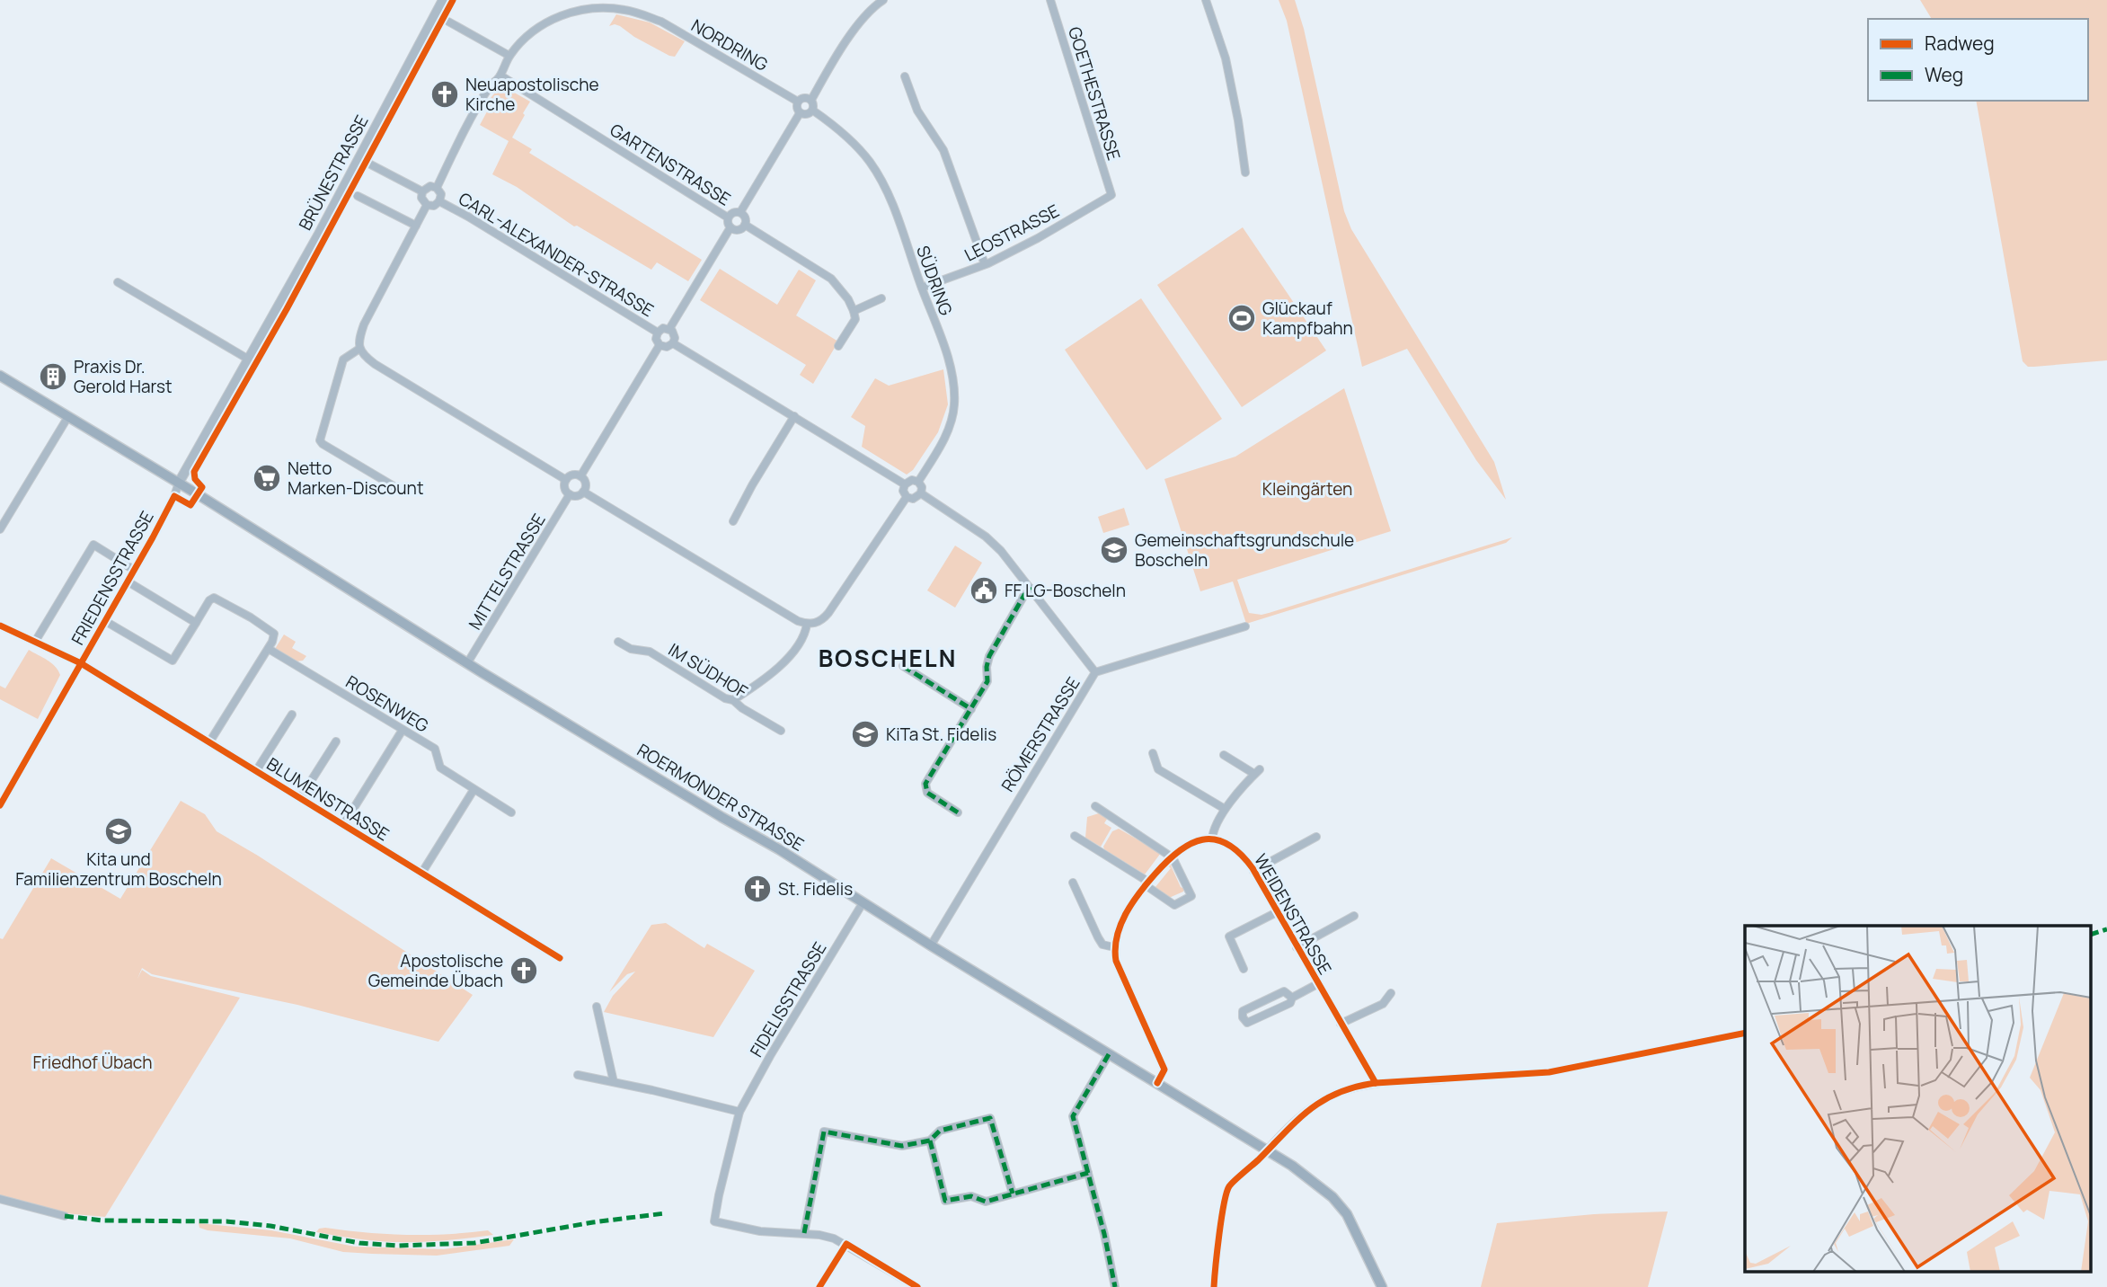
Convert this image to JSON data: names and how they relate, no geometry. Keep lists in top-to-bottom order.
{
  "streets": {
    "main road": ["ROERMONDER STRASSE"],
    "street": [
      "NORDRING",
      "GOETHESTRASSE",
      "GARTENSTRASSE",
      "BRÜNESTRASSE",
      "LEOSTRASSE",
      "CARL-ALEXANDER-STRASSE",
      "SÜDRING",
      "MITTELSTRASSE",
      "FRIEDENSSTRASSE",
      "IM SÜDHOF",
      "ROSENWEG",
      "RÖMERSTRASSE",
      "BLUMENSTRASSE",
      "WEIDENSTRASSE",
      "FIDELISSTRASSE"
    ]
  },
  "crossings": [
    ["NORDRING", "GARTENSTRASSE"],
    ["NORDRING", "CARL-ALEXANDER-STRASSE"],
    ["NORDRING", "SÜDRING"],
    ["GOETHESTRASSE", "LEOSTRASSE"],
    ["BRÜNESTRASSE", "FRIEDENSSTRASSE"],
    ["BRÜNESTRASSE", "ROERMONDER STRASSE"],
    ["LEOSTRASSE", "SÜDRING"],
    ["MITTELSTRASSE", "ROERMONDER STRASSE"],
    ["FRIEDENSSTRASSE", "ROERMONDER STRASSE"],
    ["FRIEDENSSTRASSE", "BLUMENSTRASSE"],
    ["RÖMERSTRASSE", "ROERMONDER STRASSE"],
    ["ROERMONDER STRASSE", "FIDELISSTRASSE"]
  ],
  "districts": ["BOSCHELN"],
  "parks": ["Kleingärten", "Friedhof Übach"],
  "places": {
    "church": ["Neuapostolische Kirche", "St. Fidelis", "Apostolische Gemeinde Übach"],
    "sports": ["Glückauf Kampfbahn"],
    "building": ["Praxis Dr. Gerold Harst"],
    "supermarket": ["Netto Marken-Discount"],
    "school or university": ["Gemeinschaftsgrundschule Boscheln", "KiTa St. Fidelis", "Kita und Familienzentrum Boscheln"],
    "public building": ["FF LG-Boscheln"]
  },
  "legend": ["Radweg", "Weg"]
}
